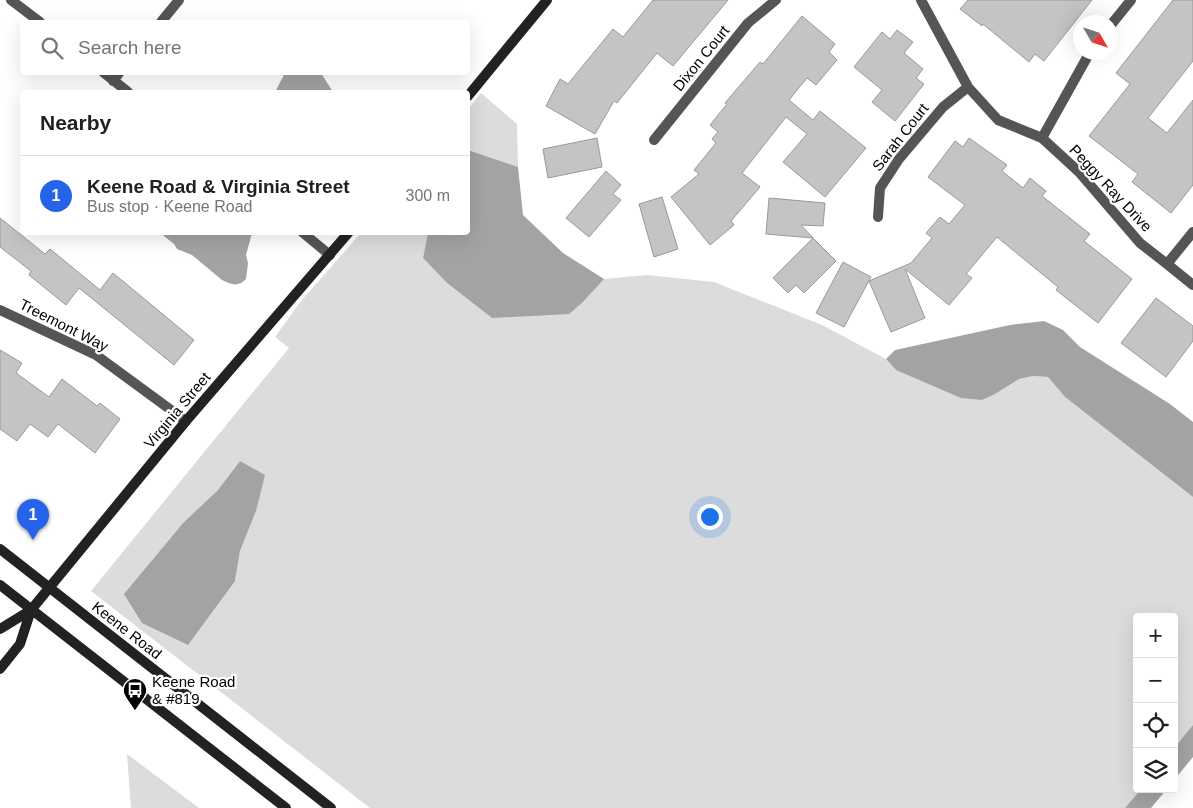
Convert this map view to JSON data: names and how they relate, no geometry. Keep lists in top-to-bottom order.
{
  "streets": {
    "main road": ["Virginia Street", "Keene Road"],
    "street": [
      "Dixon Court",
      "Sarah Court",
      "Peggy Ray Drive",
      "Treemont Way"
    ]
  },
  "crossings": [
    ["Sarah Court", "Peggy Ray Drive"],
    ["Treemont Way", "Virginia Street"],
    ["Virginia Street", "Keene Road"]
  ],
  "places": {
    "bus stop": ["Keene Road & #819"]
  },
  "north": "bottom right",
  "page": {
    "search": "Search here",
    "heading": "Nearby",
    "list": [
      {
        "mark": "1",
        "name": "Keene Road & Virginia Street",
        "note": "Bus stop · Keene Road",
        "value": "300 m"
      }
    ],
    "pins": "1",
    "map_buttons": ["+", "−"]
  }
}
